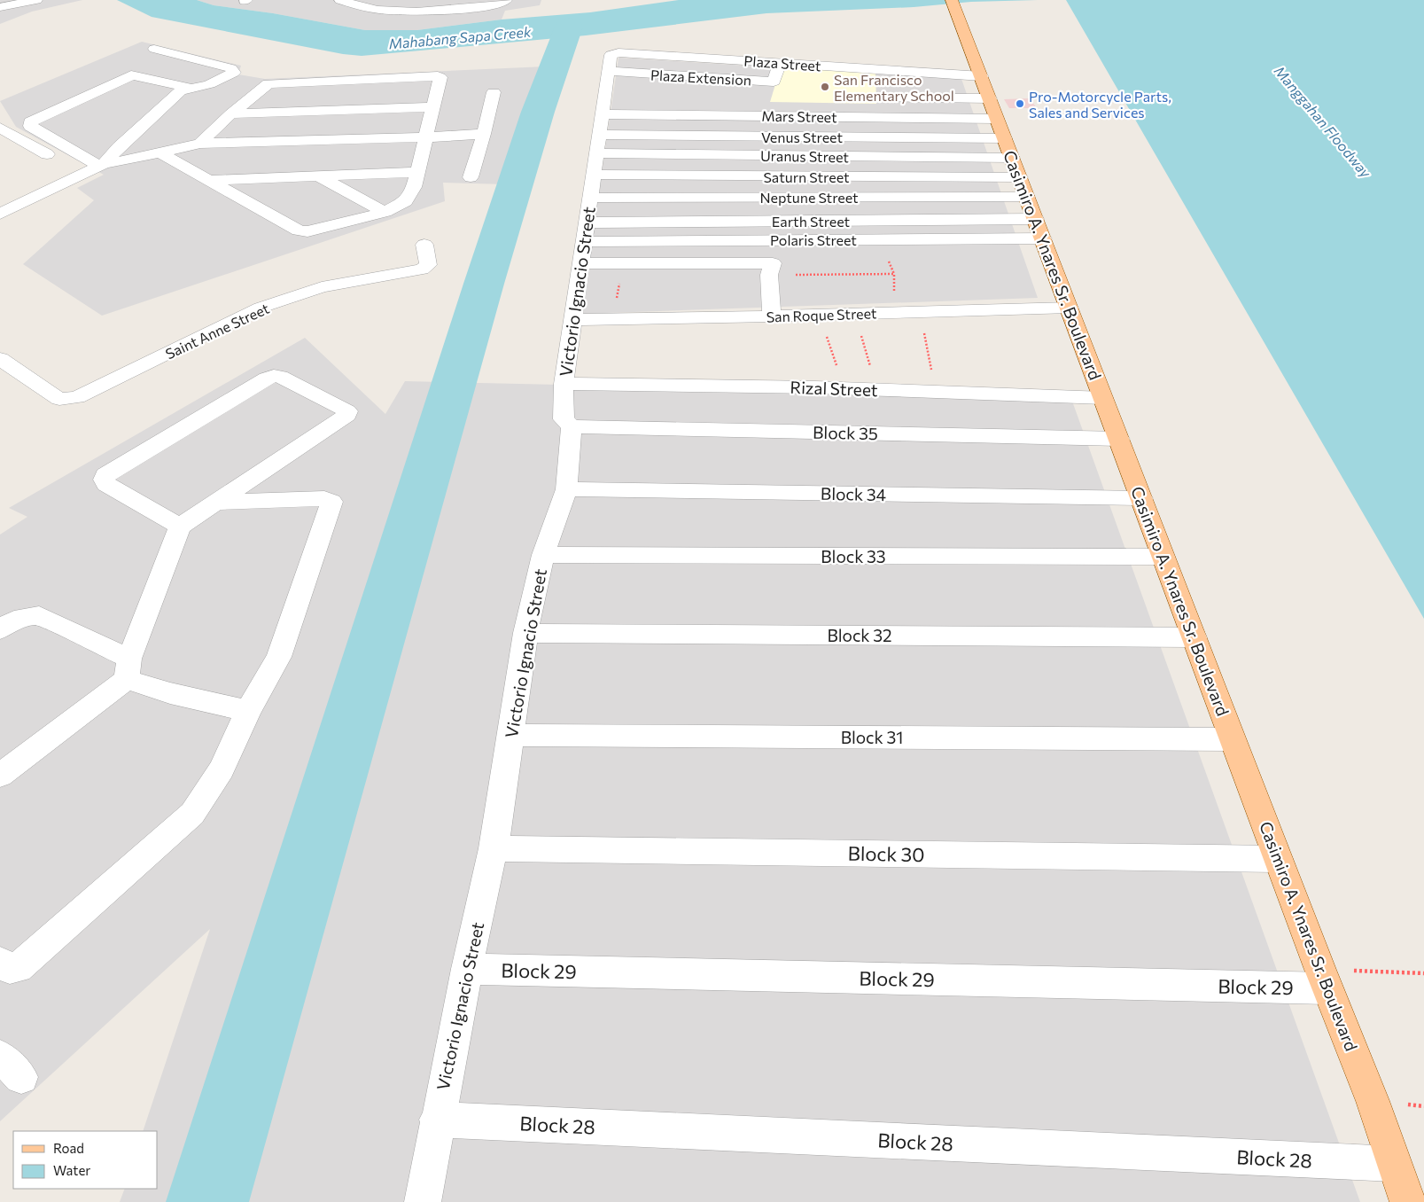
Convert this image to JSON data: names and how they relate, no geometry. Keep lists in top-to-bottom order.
{
  "streets": {
    "main road": ["Casimiro A. Ynares Sr. Boulevard"],
    "street": [
      "Plaza Street",
      "Plaza Extension",
      "Mars Street",
      "Venus Street",
      "Uranus Street",
      "Saturn Street",
      "Neptune Street",
      "Earth Street",
      "Polaris Street",
      "Victorio Ignacio Street",
      "San Roque Street",
      "Saint Anne Street",
      "Rizal Street",
      "Block 35",
      "Block 34",
      "Block 33",
      "Block 32",
      "Block 31",
      "Block 30",
      "Block 29",
      "Block 28"
    ]
  },
  "crossings": [
    ["Plaza Street", "Plaza Extension"],
    ["Plaza Street", "Mars Street"],
    ["Plaza Street", "Venus Street"],
    ["Plaza Street", "Uranus Street"],
    ["Plaza Street", "Saturn Street"],
    ["Plaza Street", "Neptune Street"],
    ["Plaza Street", "Earth Street"],
    ["Plaza Street", "Polaris Street"],
    ["Plaza Street", "Casimiro A. Ynares Sr. Boulevard"],
    ["Plaza Street", "Victorio Ignacio Street"],
    ["Plaza Extension", "Victorio Ignacio Street"],
    ["Mars Street", "Venus Street"],
    ["Mars Street", "Uranus Street"],
    ["Mars Street", "Saturn Street"],
    ["Mars Street", "Neptune Street"],
    ["Mars Street", "Earth Street"],
    ["Mars Street", "Polaris Street"],
    ["Mars Street", "Casimiro A. Ynares Sr. Boulevard"],
    ["Mars Street", "Victorio Ignacio Street"],
    ["Venus Street", "Uranus Street"],
    ["Venus Street", "Saturn Street"],
    ["Venus Street", "Neptune Street"],
    ["Venus Street", "Earth Street"],
    ["Venus Street", "Polaris Street"],
    ["Venus Street", "Casimiro A. Ynares Sr. Boulevard"],
    ["Venus Street", "Victorio Ignacio Street"],
    ["Uranus Street", "Saturn Street"],
    ["Uranus Street", "Neptune Street"],
    ["Uranus Street", "Earth Street"],
    ["Uranus Street", "Polaris Street"],
    ["Uranus Street", "Casimiro A. Ynares Sr. Boulevard"],
    ["Uranus Street", "Victorio Ignacio Street"],
    ["Saturn Street", "Neptune Street"],
    ["Saturn Street", "Earth Street"],
    ["Saturn Street", "Polaris Street"],
    ["Saturn Street", "Casimiro A. Ynares Sr. Boulevard"],
    ["Saturn Street", "Victorio Ignacio Street"],
    ["Neptune Street", "Earth Street"],
    ["Neptune Street", "Polaris Street"],
    ["Neptune Street", "Casimiro A. Ynares Sr. Boulevard"],
    ["Neptune Street", "Victorio Ignacio Street"],
    ["Earth Street", "Polaris Street"],
    ["Earth Street", "Casimiro A. Ynares Sr. Boulevard"],
    ["Earth Street", "Victorio Ignacio Street"],
    ["Polaris Street", "Casimiro A. Ynares Sr. Boulevard"],
    ["Polaris Street", "Victorio Ignacio Street"],
    ["Casimiro A. Ynares Sr. Boulevard", "San Roque Street"],
    ["Casimiro A. Ynares Sr. Boulevard", "Rizal Street"],
    ["Casimiro A. Ynares Sr. Boulevard", "Block 35"],
    ["Casimiro A. Ynares Sr. Boulevard", "Block 34"],
    ["Casimiro A. Ynares Sr. Boulevard", "Block 33"],
    ["Casimiro A. Ynares Sr. Boulevard", "Block 32"],
    ["Casimiro A. Ynares Sr. Boulevard", "Block 31"],
    ["Casimiro A. Ynares Sr. Boulevard", "Block 30"],
    ["Casimiro A. Ynares Sr. Boulevard", "Block 29"],
    ["Casimiro A. Ynares Sr. Boulevard", "Block 28"],
    ["Victorio Ignacio Street", "San Roque Street"],
    ["Victorio Ignacio Street", "Rizal Street"],
    ["Victorio Ignacio Street", "Block 35"],
    ["Victorio Ignacio Street", "Block 34"],
    ["Victorio Ignacio Street", "Block 33"],
    ["Victorio Ignacio Street", "Block 32"],
    ["Victorio Ignacio Street", "Block 31"],
    ["Victorio Ignacio Street", "Block 30"],
    ["Victorio Ignacio Street", "Block 29"],
    ["Victorio Ignacio Street", "Block 28"]
  ],
  "water": ["Mahabang Sapa Creek", "Manggahan Floodway"],
  "places": ["San Francisco Elementary School", "Pro-Motorcycle Parts, Sales and Services"],
  "legend": ["Road", "Water"]
}
